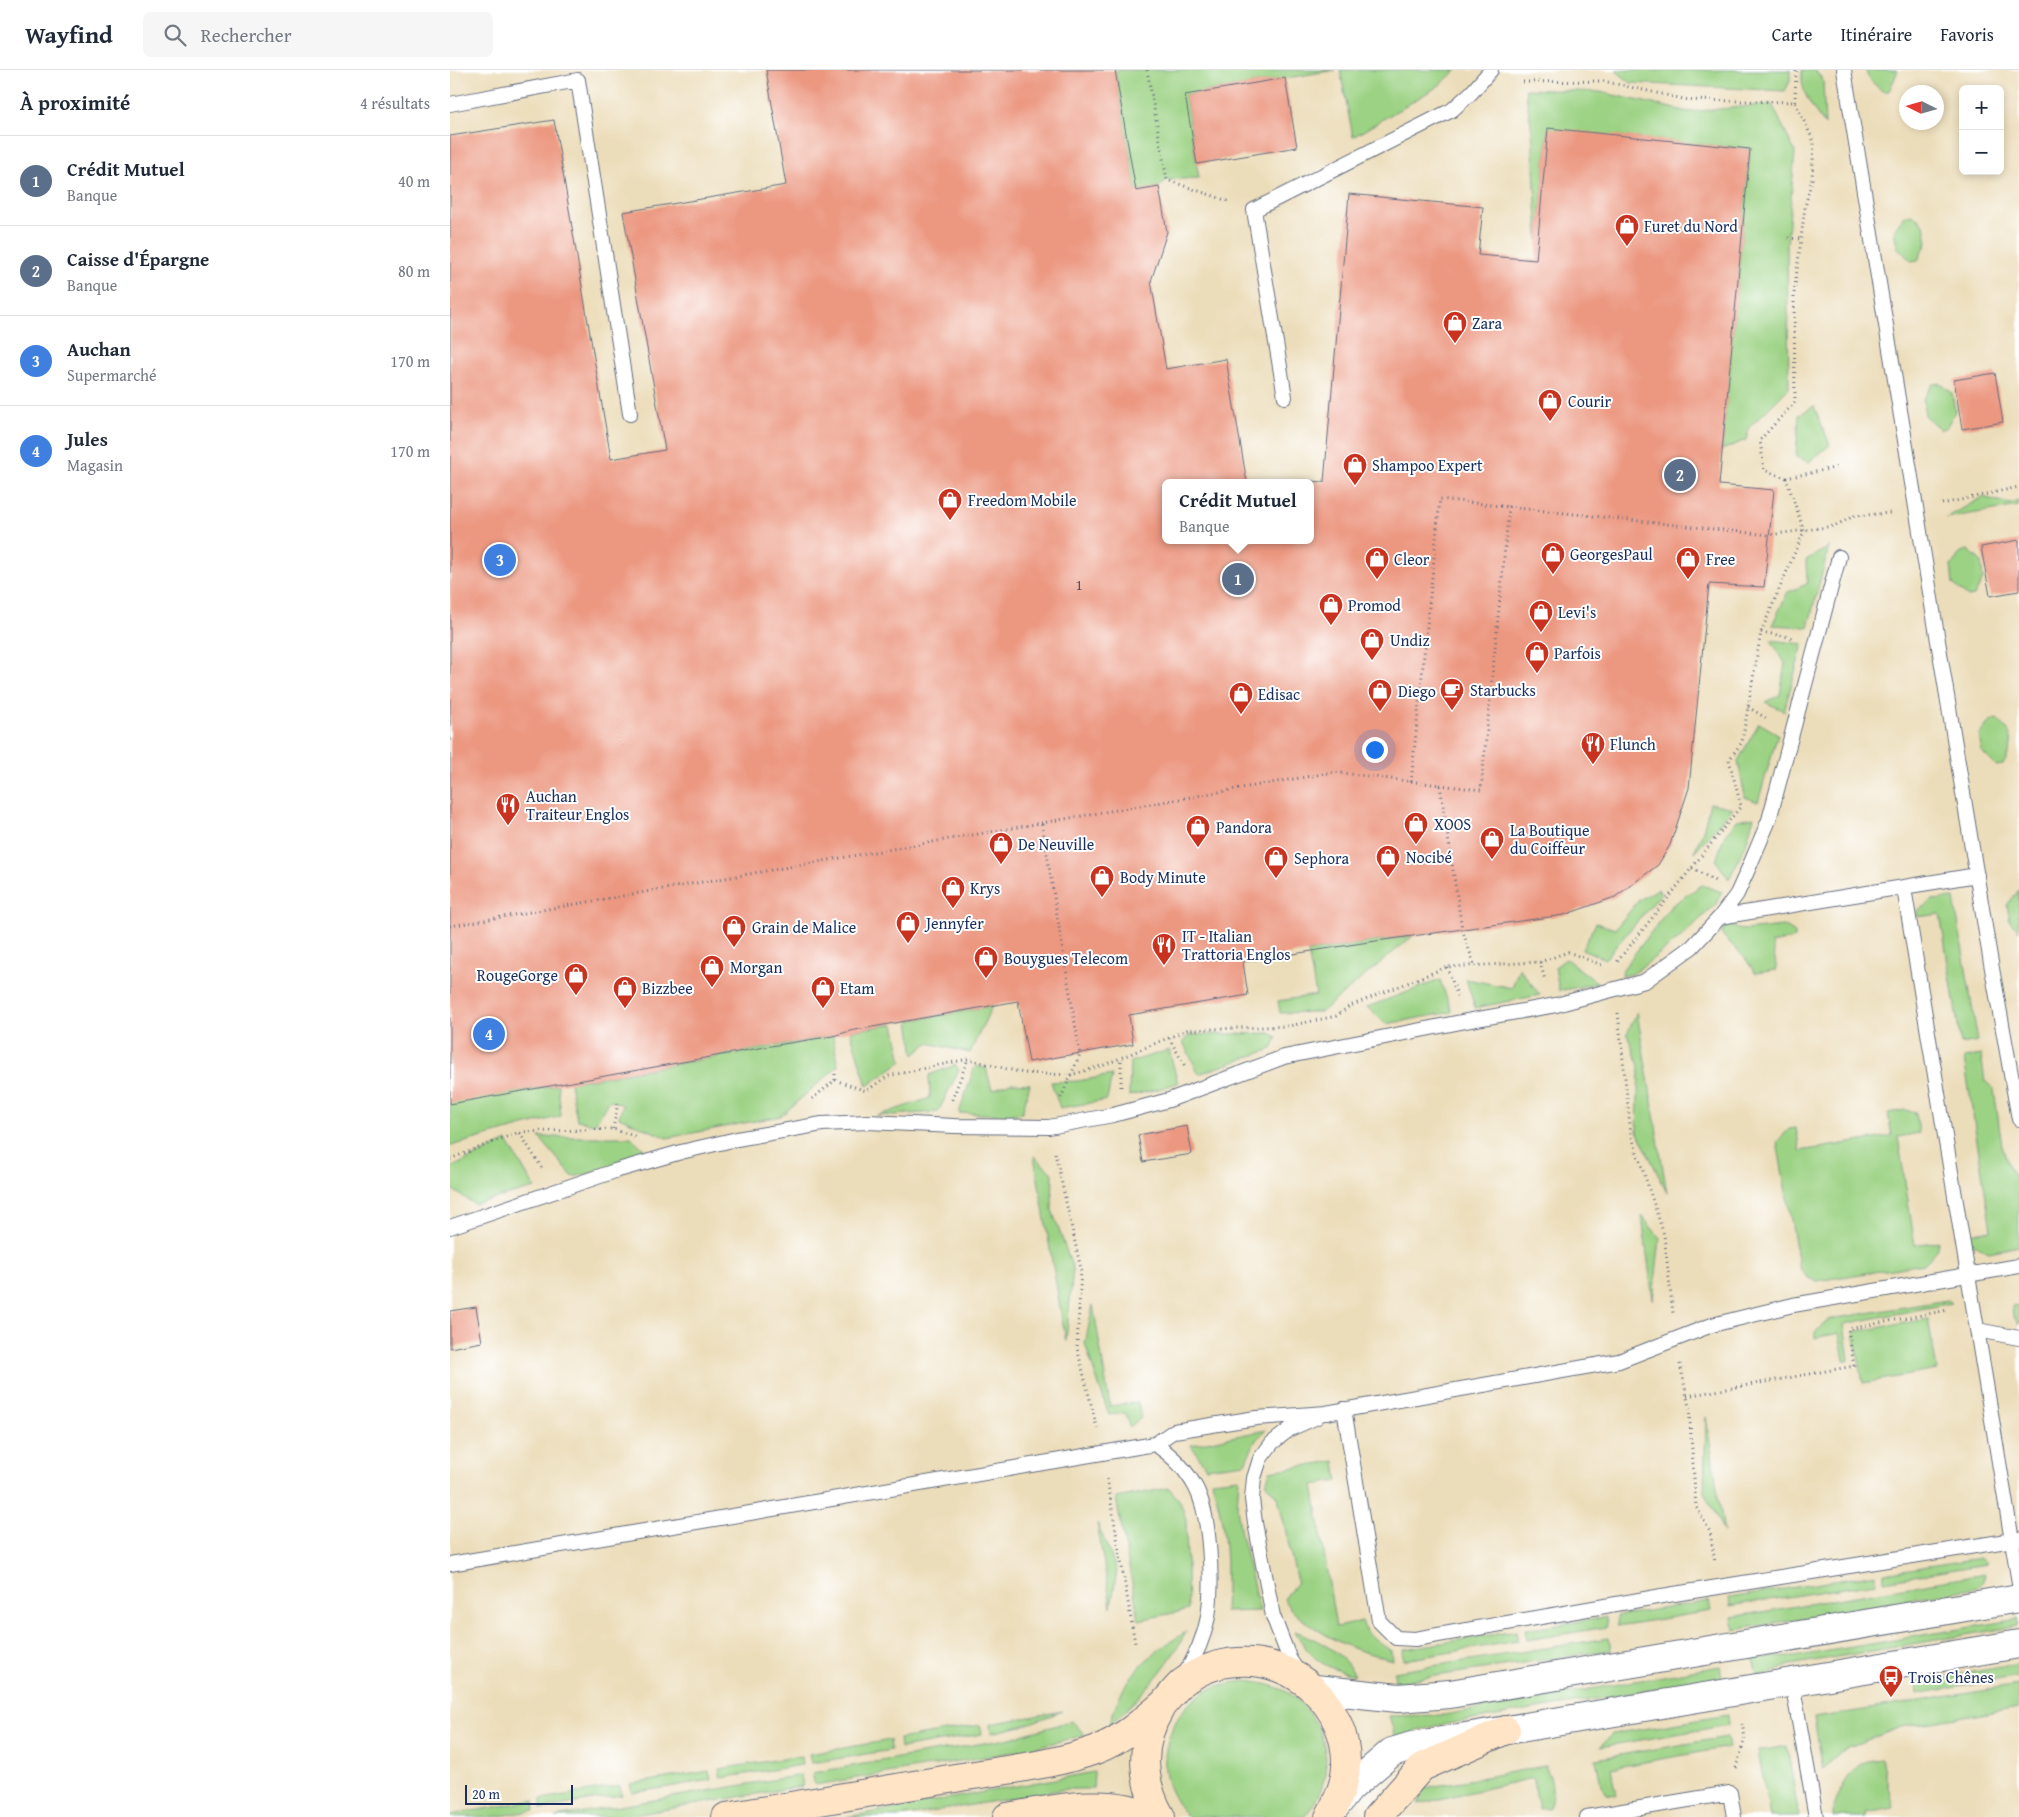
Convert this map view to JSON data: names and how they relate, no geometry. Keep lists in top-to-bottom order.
{
  "places": {
    "shop": [
      "Furet du Nord",
      "Zara",
      "Courir",
      "Shampoo Expert",
      "Freedom Mobile",
      "GeorgesPaul",
      "Cleor",
      "Free",
      "Promod",
      "Levi's",
      "Undiz",
      "Parfois",
      "Diego",
      "Edisac",
      "XOOS",
      "Pandora",
      "La Boutique du Coiffeur",
      "De Neuville",
      "Nocibé",
      "Sephora",
      "Body Minute",
      "Krys",
      "Jennyfer",
      "Grain de Malice",
      "Bouygues Telecom",
      "Morgan",
      "RougeGorge",
      "Bizzbee",
      "Etam"
    ],
    "cafe": ["Starbucks"],
    "restaurant": ["Flunch", "Auchan Traiteur Englos", "IT - Italian Trattoria Englos"],
    "bus stop": ["Trois Chênes"]
  },
  "house_numbers": ["1"],
  "scale_bar": "20 m",
  "north": "left",
  "page": {
    "header": "Wayfind",
    "search": "Rechercher",
    "nav": ["Carte", "Itinéraire", "Favoris"],
    "heading": ["À proximité", "4 résultats"],
    "map_buttons": ["+", "−"],
    "list": [
      {
        "mark": "1",
        "name": "Crédit Mutuel",
        "note": "Banque",
        "value": "40 m"
      },
      {
        "mark": "2",
        "name": "Caisse d'Épargne",
        "note": "Banque",
        "value": "80 m"
      },
      {
        "mark": "3",
        "name": "Auchan",
        "note": "Supermarché",
        "value": "170 m"
      },
      {
        "mark": "4",
        "name": "Jules",
        "note": "Magasin",
        "value": "170 m"
      }
    ],
    "pins": [
      "2",
      "3",
      "1",
      "4"
    ],
    "popup": ["Crédit Mutuel", "Banque"],
    "scale": "20 m"
  }
}
